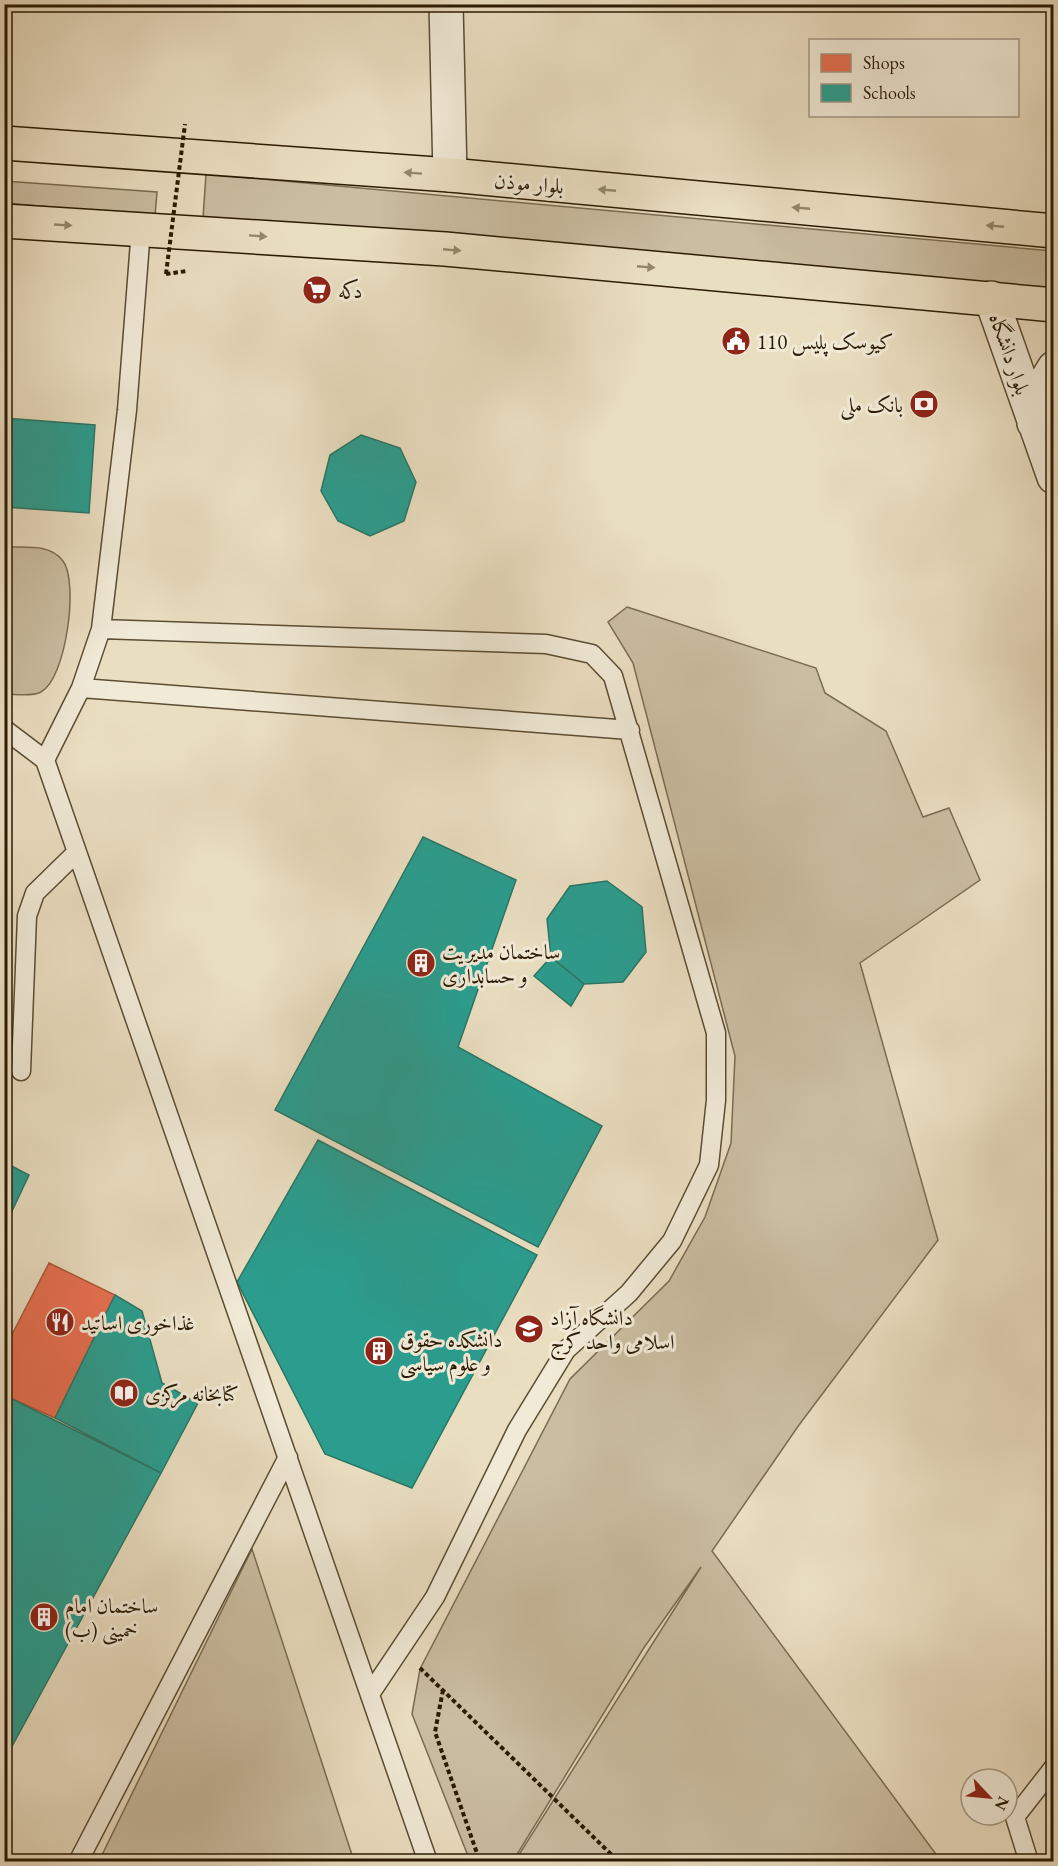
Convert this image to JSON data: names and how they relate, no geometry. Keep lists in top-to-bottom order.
{
  "streets": {
    "main road": ["بلوار موذن"],
    "street": ["بلوار دانشگاه"]
  },
  "places": {
    "supermarket": ["دکه"],
    "public building": ["کیوسک پلیس 110"],
    "bank": ["بانک ملی"],
    "building": ["ساختمان مدیریت و حسابداری", "دانشکده حقوق و علوم سیاسی", "ساختمان امام خمینی (ب)"],
    "restaurant": ["غذاخوری اساتید"],
    "school or university": ["دانشگاه آزاد اسلامی واحد کرج"],
    "library": ["کتابخانه مرکزی"]
  },
  "legend": ["Shops", "Schools"],
  "north": "bottom right"
}
